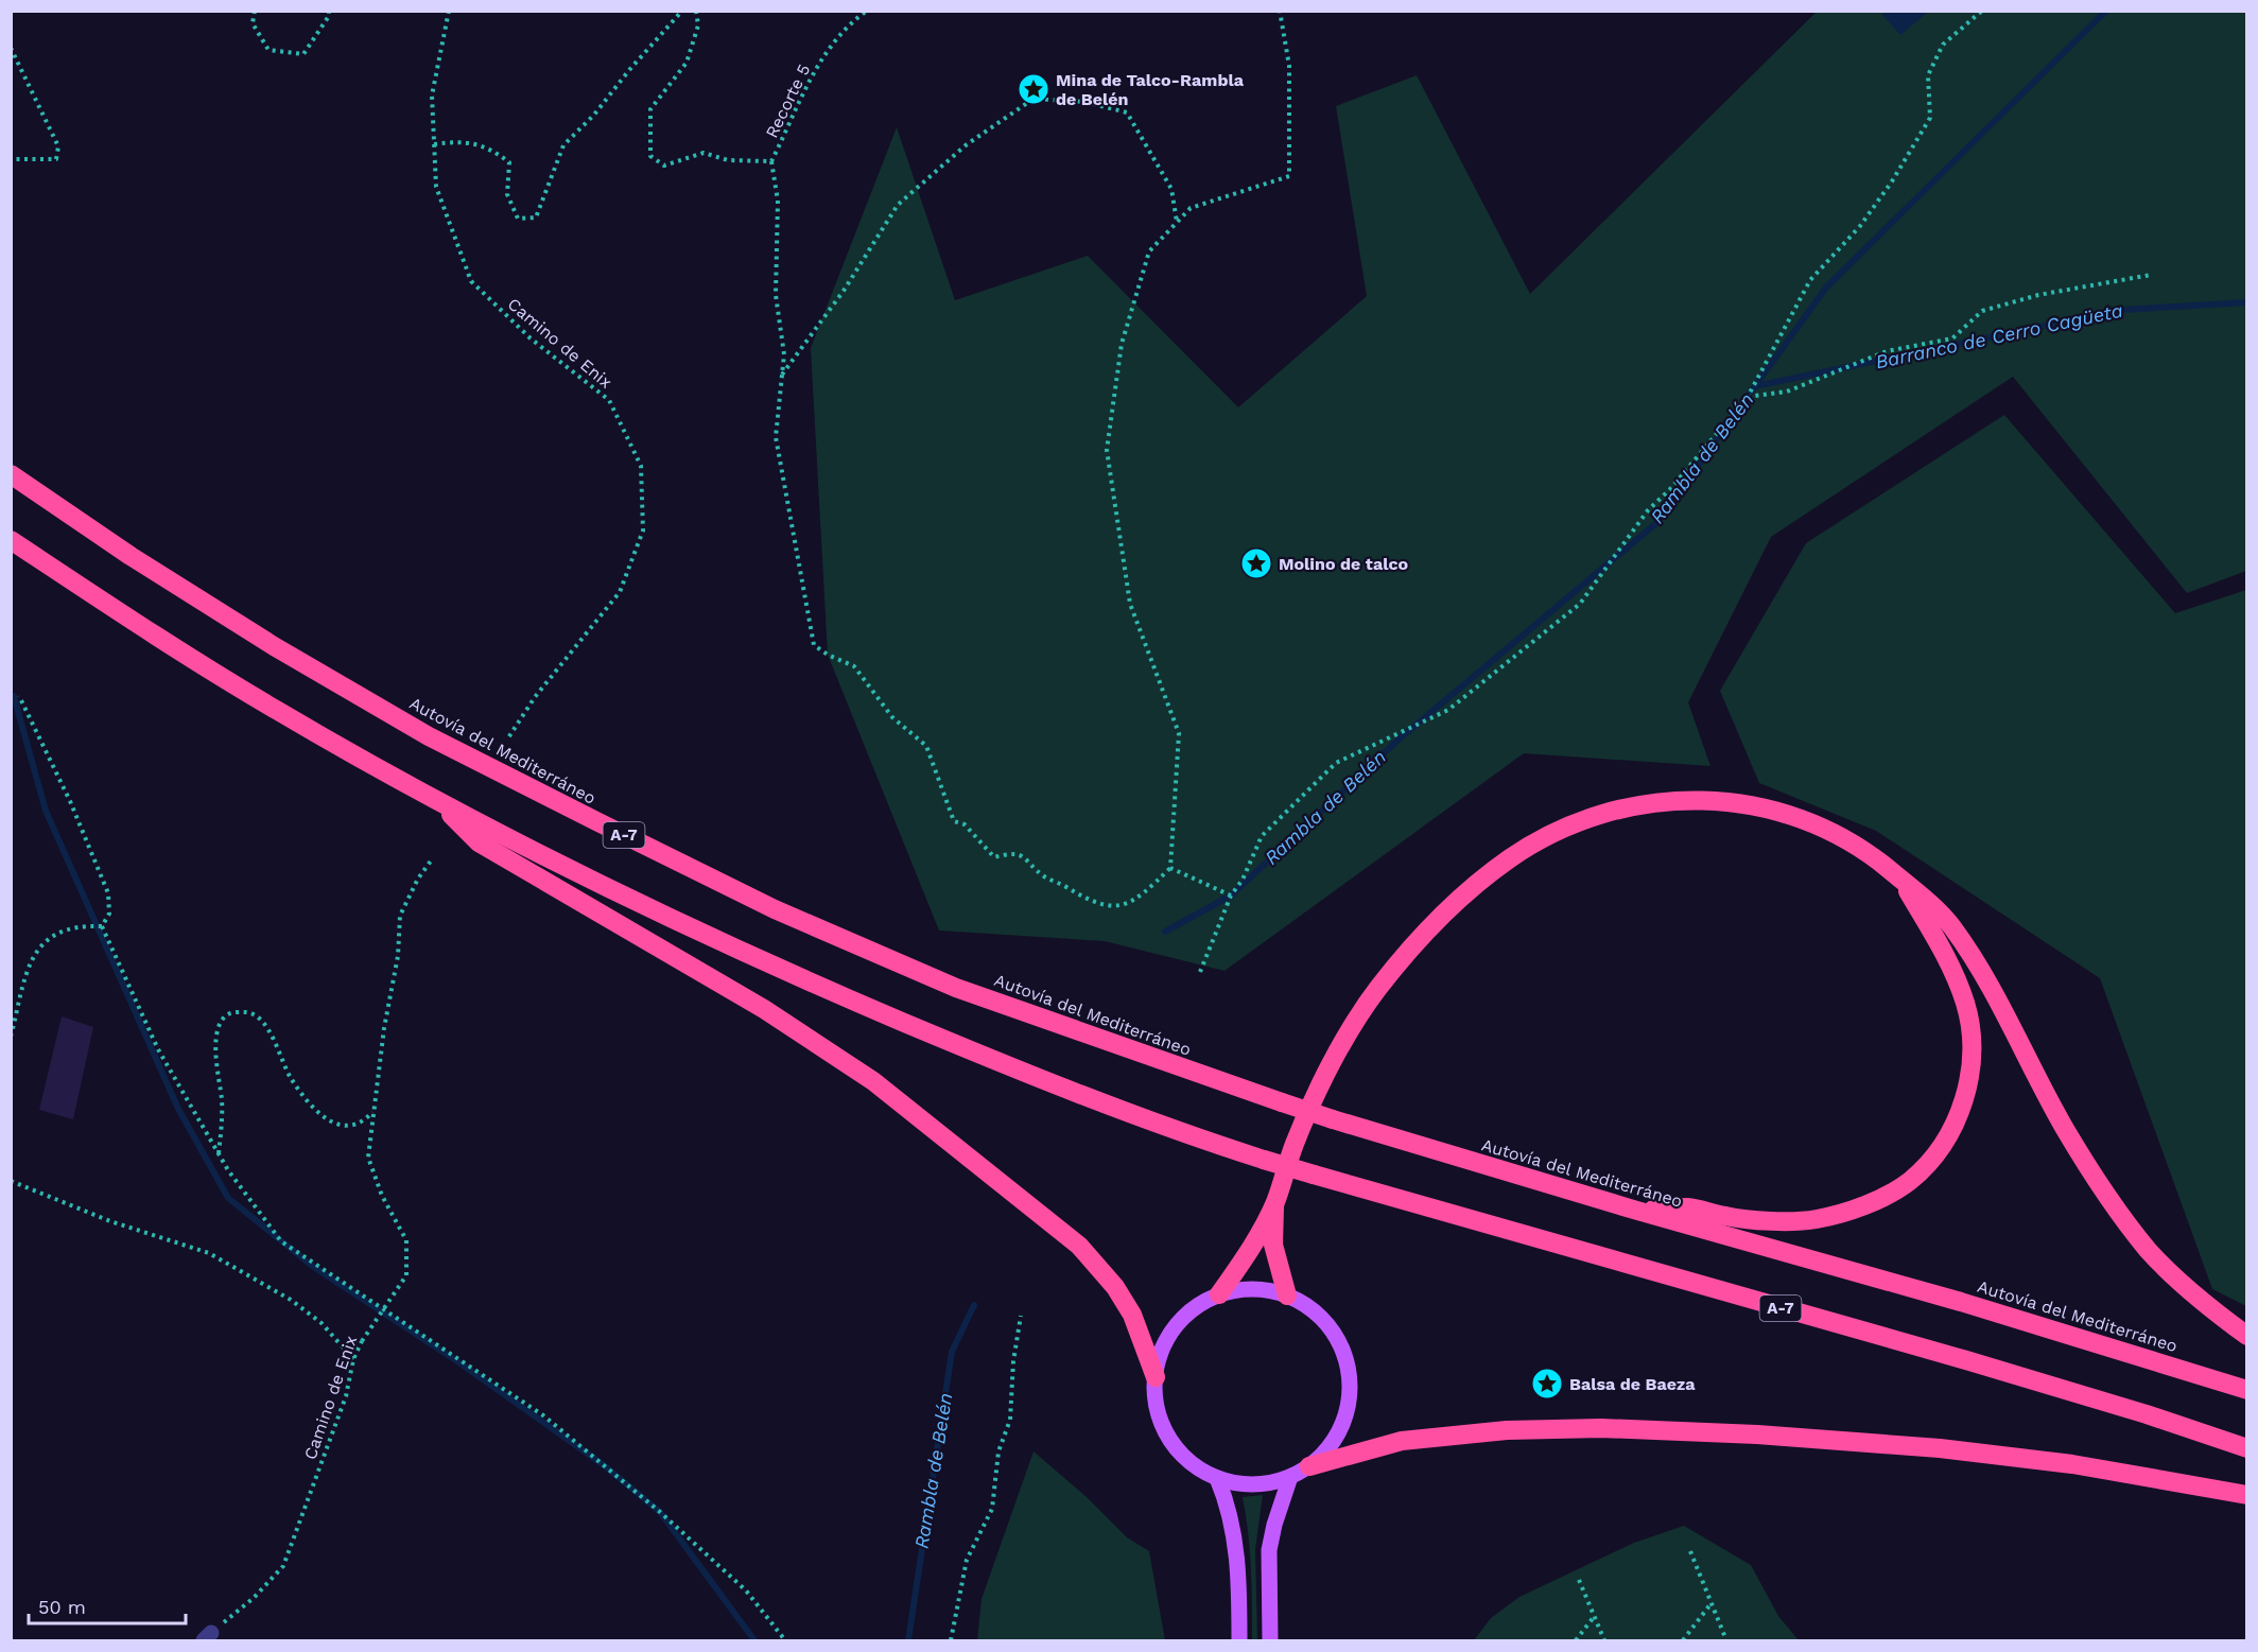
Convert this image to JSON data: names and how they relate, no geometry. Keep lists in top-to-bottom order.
{
  "streets": {
    "highway": ["Autovía del Mediterráneo", "A-7"],
    "path": ["Recorte 5", "Camino de Enix"]
  },
  "water": ["Barranco de Cerro Cagüeta", "Rambla de Belén"],
  "places": {
    "place": ["Mina de Talco-Rambla de Belén", "Molino de talco", "Balsa de Baeza"]
  },
  "scale_bar": "50 m"
}
